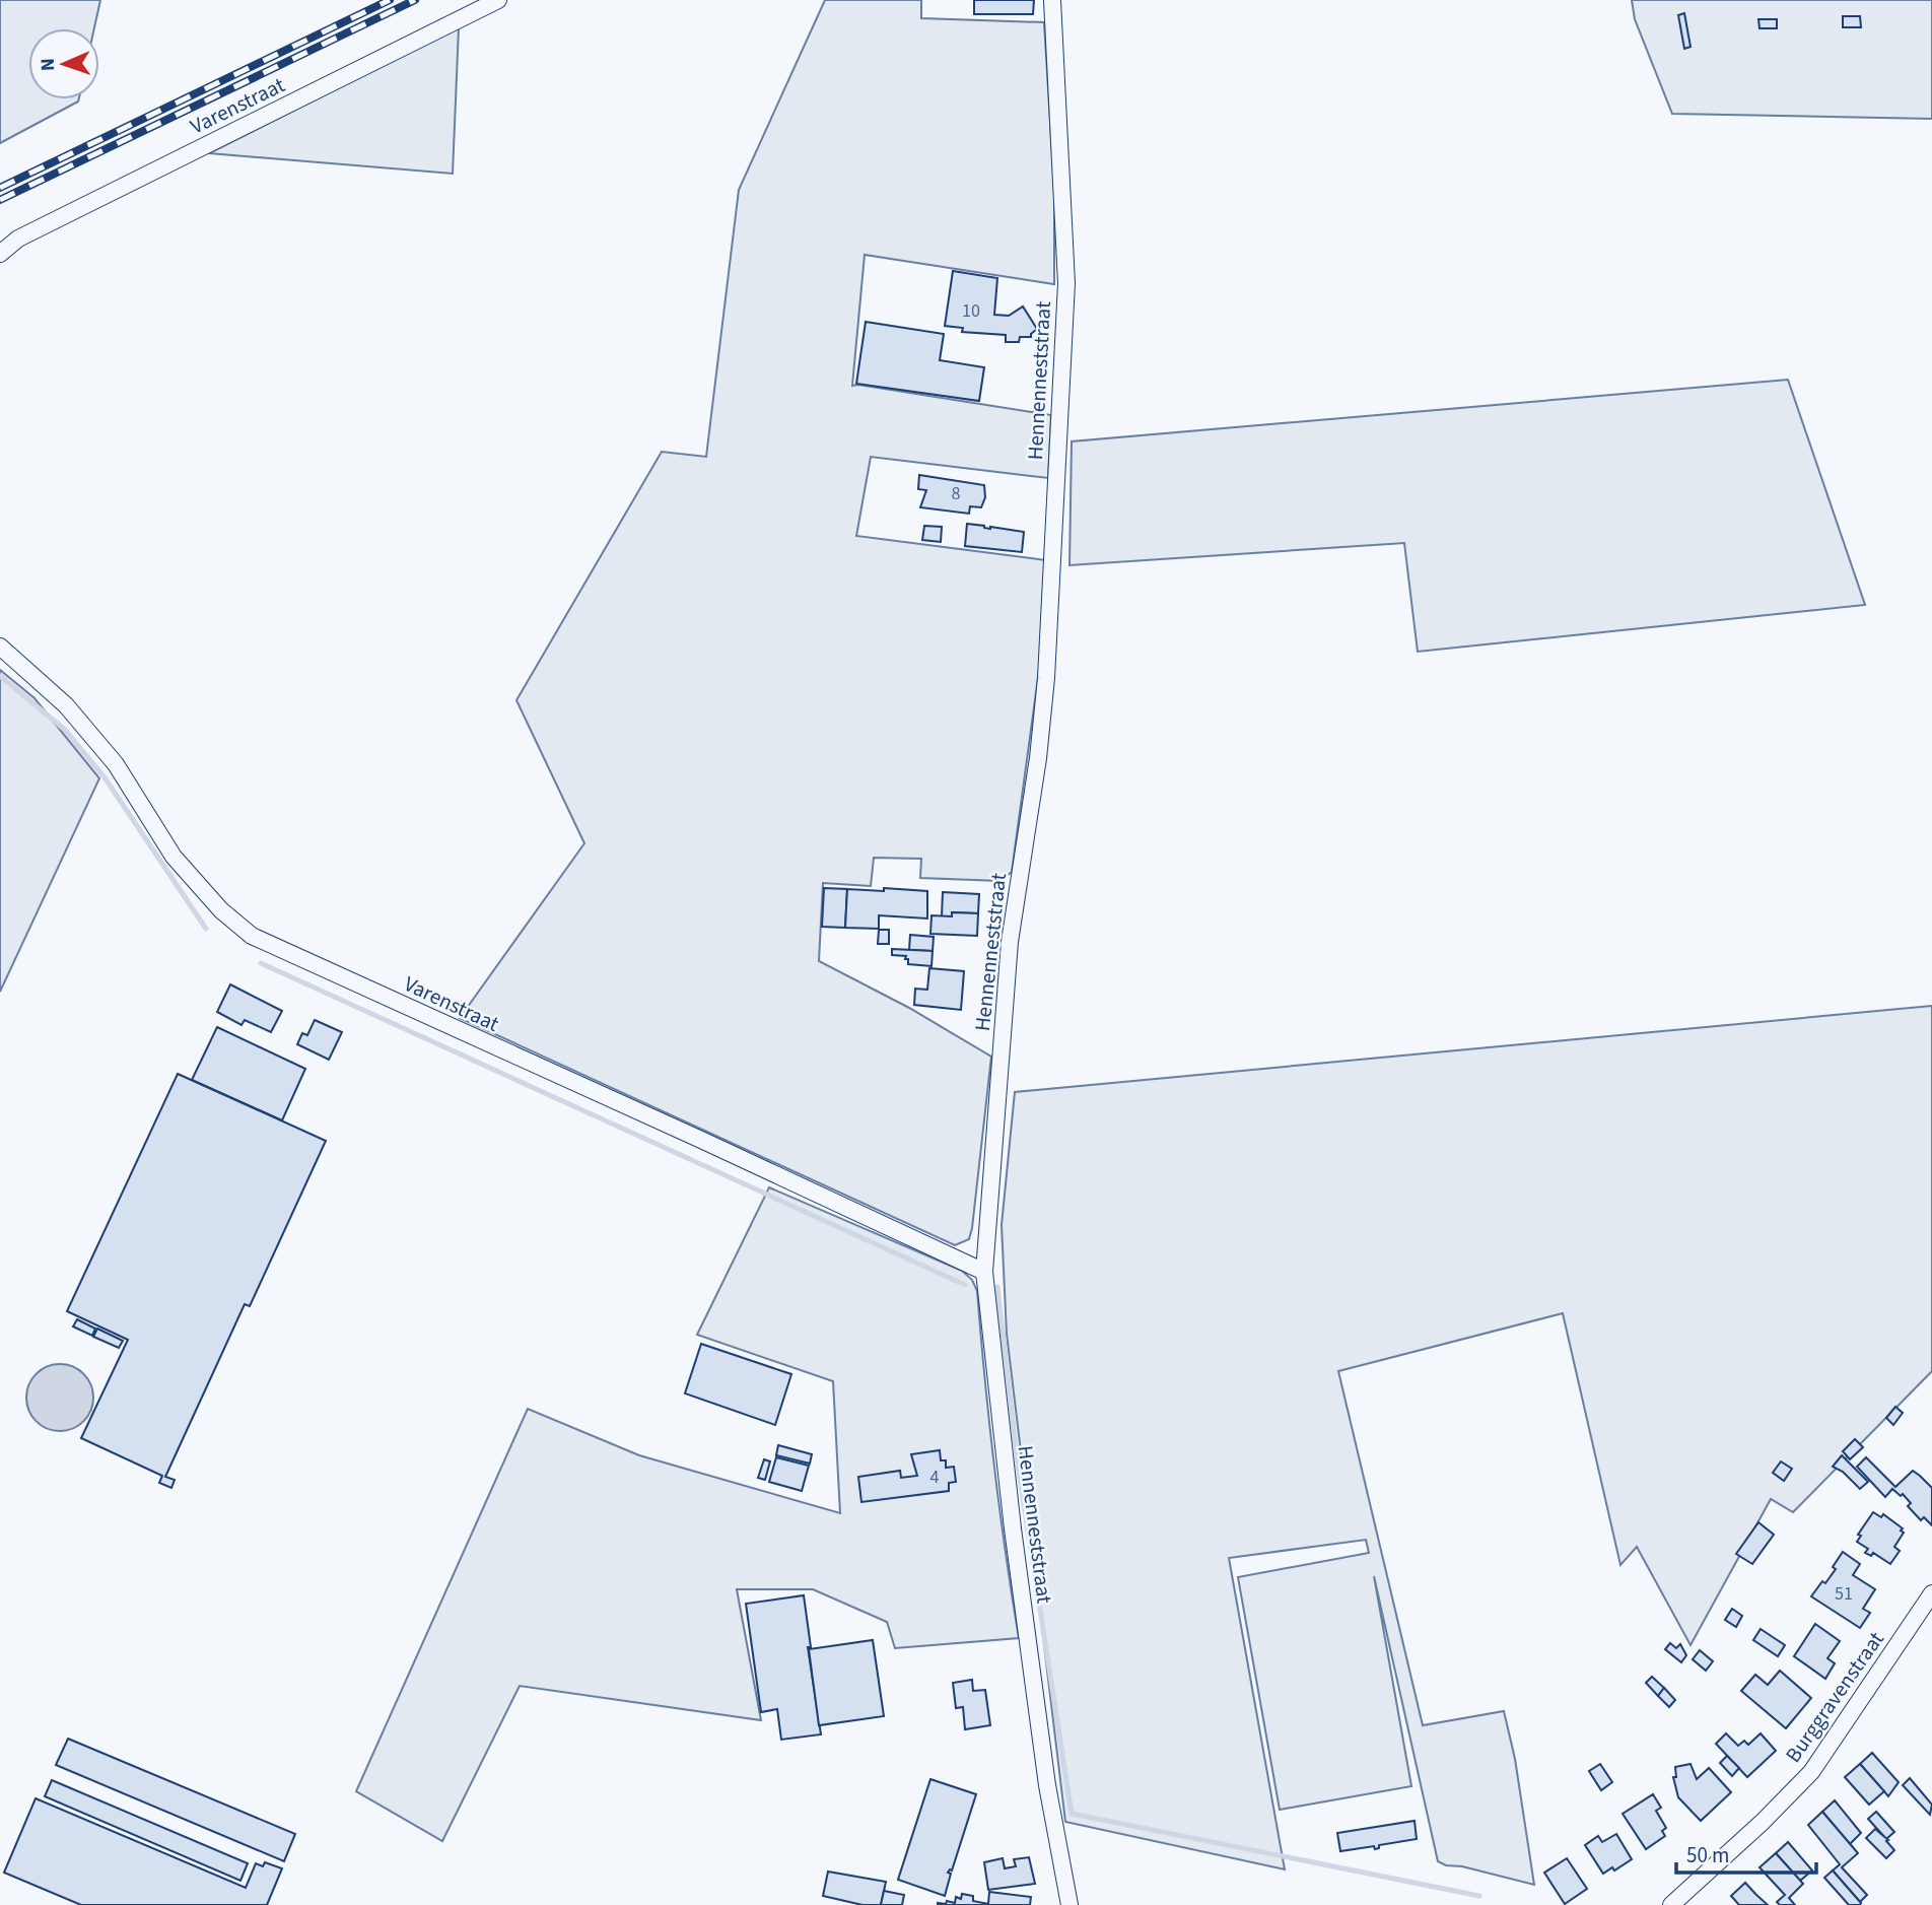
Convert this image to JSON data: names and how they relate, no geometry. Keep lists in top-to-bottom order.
{
  "streets": {
    "street": ["Varenstraat", "Hennenneststraat", "Burggravenstraat"]
  },
  "crossings": [
    ["Varenstraat", "Hennenneststraat"]
  ],
  "house_numbers": [
    "10",
    "8",
    "4",
    "51"
  ],
  "scale_bar": "50 m",
  "north": "left"
}
